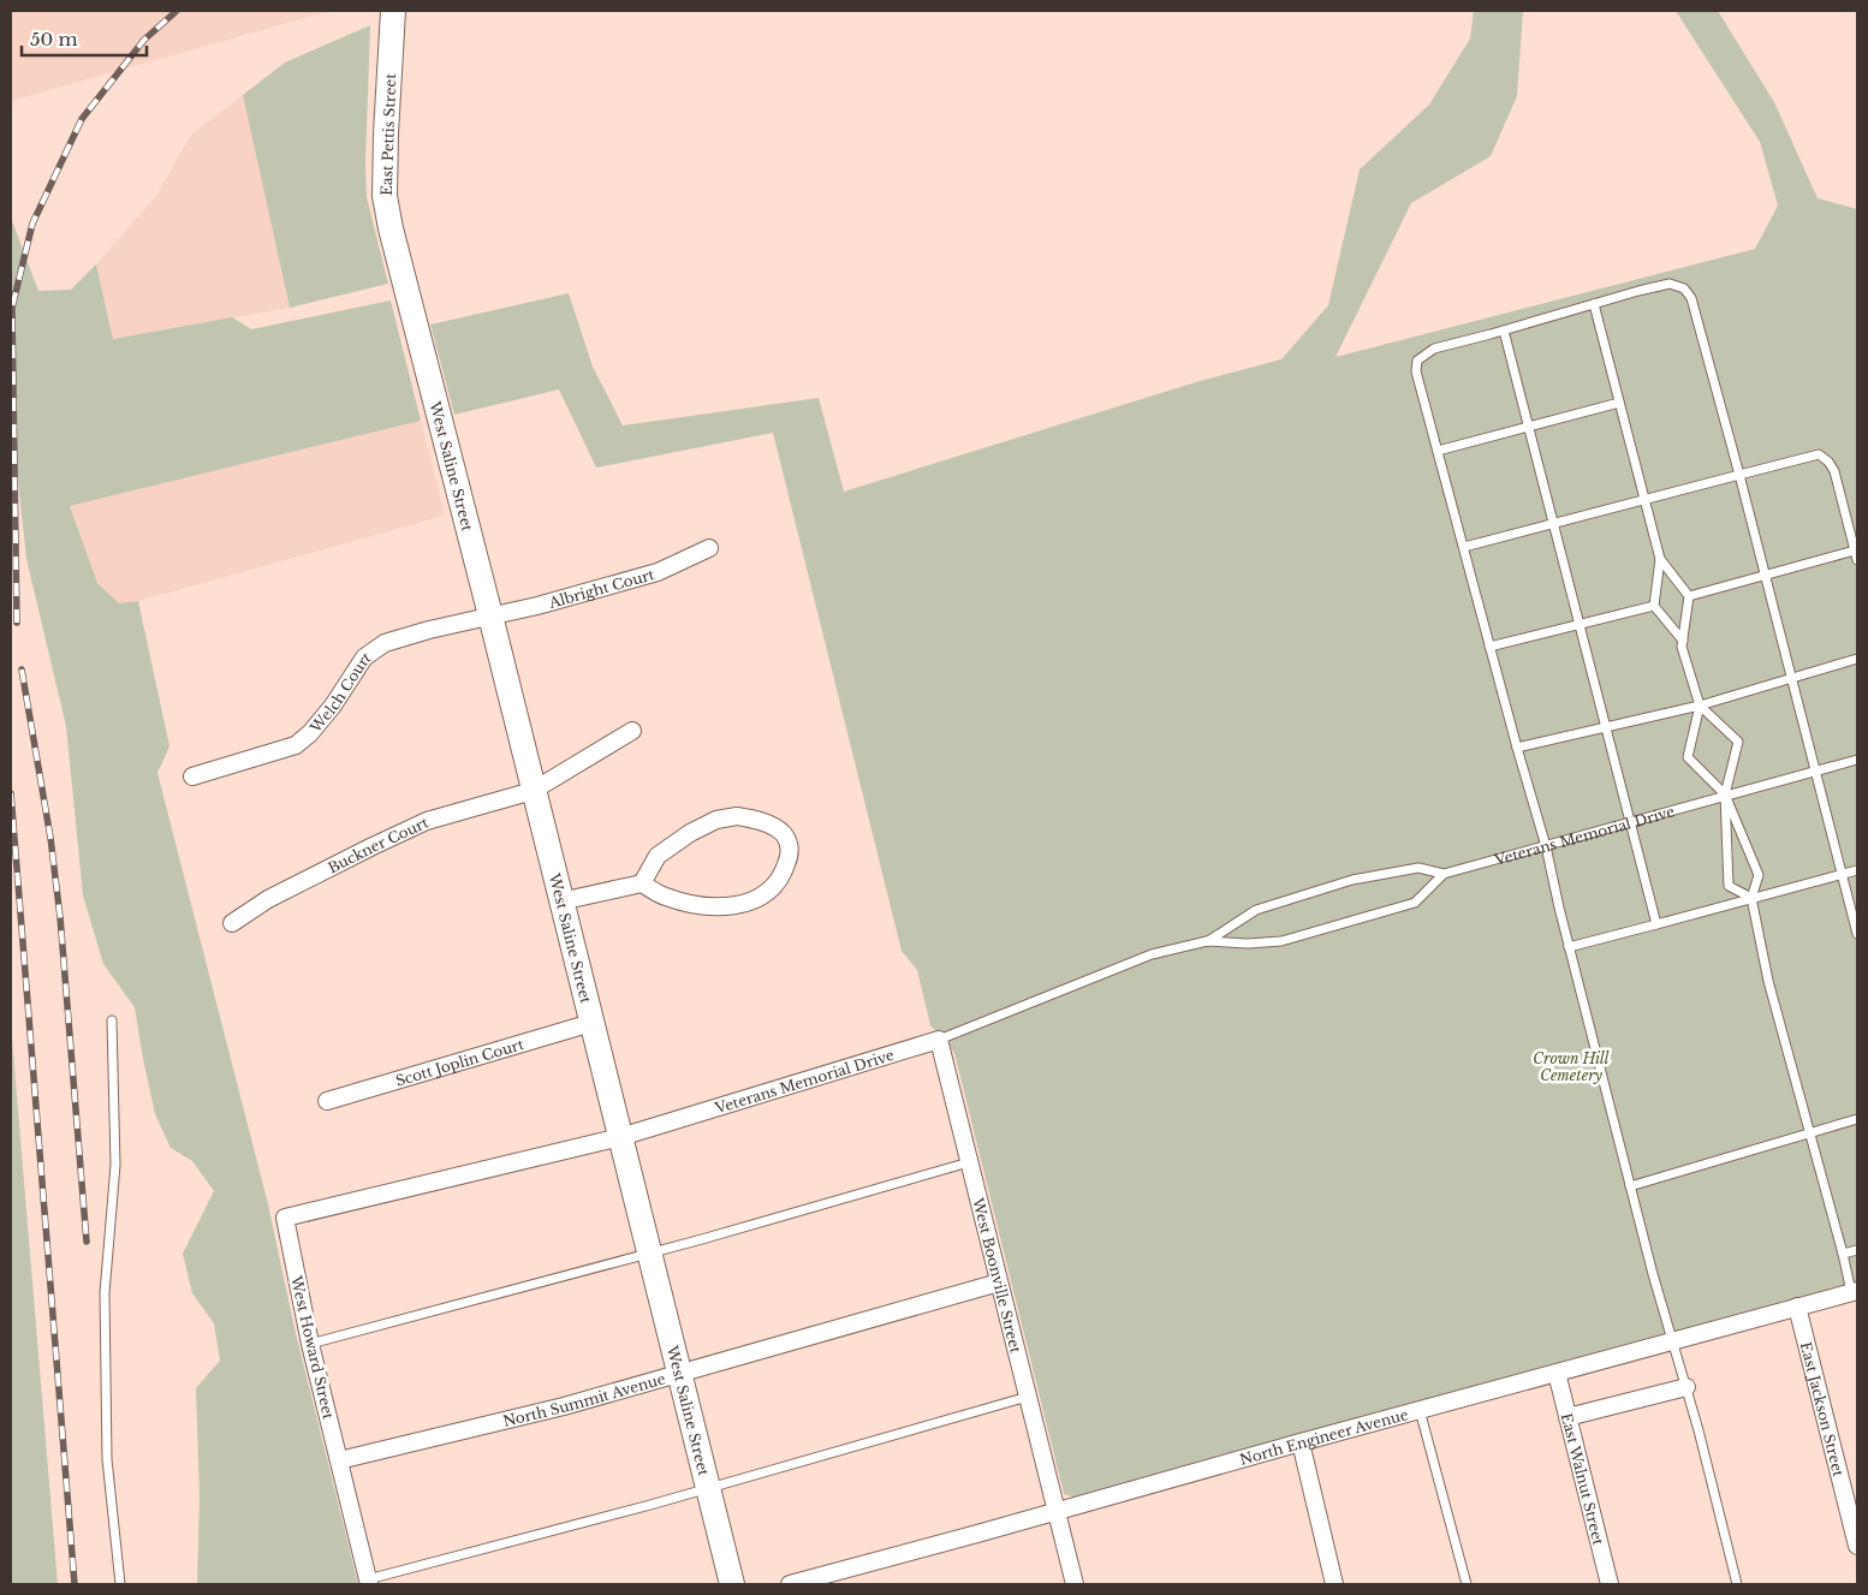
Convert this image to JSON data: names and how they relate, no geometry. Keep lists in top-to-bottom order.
{
  "streets": {
    "street": [
      "East Pettis Street",
      "West Saline Street",
      "Albright Court",
      "Welch Court",
      "Veterans Memorial Drive",
      "Buckner Court",
      "Scott Joplin Court",
      "West Boonville Street",
      "West Howard Street",
      "North Summit Avenue",
      "East Jackson Street",
      "North Engineer Avenue",
      "East Walnut Street"
    ]
  },
  "crossings": [
    ["East Pettis Street", "West Saline Street"],
    ["West Saline Street", "Albright Court"],
    ["West Saline Street", "Welch Court"],
    ["West Saline Street", "Veterans Memorial Drive"],
    ["West Saline Street", "Buckner Court"],
    ["West Saline Street", "Scott Joplin Court"],
    ["West Saline Street", "North Summit Avenue"],
    ["Albright Court", "Welch Court"],
    ["Veterans Memorial Drive", "West Boonville Street"],
    ["Veterans Memorial Drive", "West Howard Street"],
    ["West Boonville Street", "North Summit Avenue"],
    ["West Boonville Street", "North Engineer Avenue"],
    ["West Howard Street", "North Summit Avenue"],
    ["East Jackson Street", "North Engineer Avenue"],
    ["North Engineer Avenue", "East Walnut Street"]
  ],
  "parks": ["Crown Hill Cemetery"],
  "scale_bar": "50 m"
}
